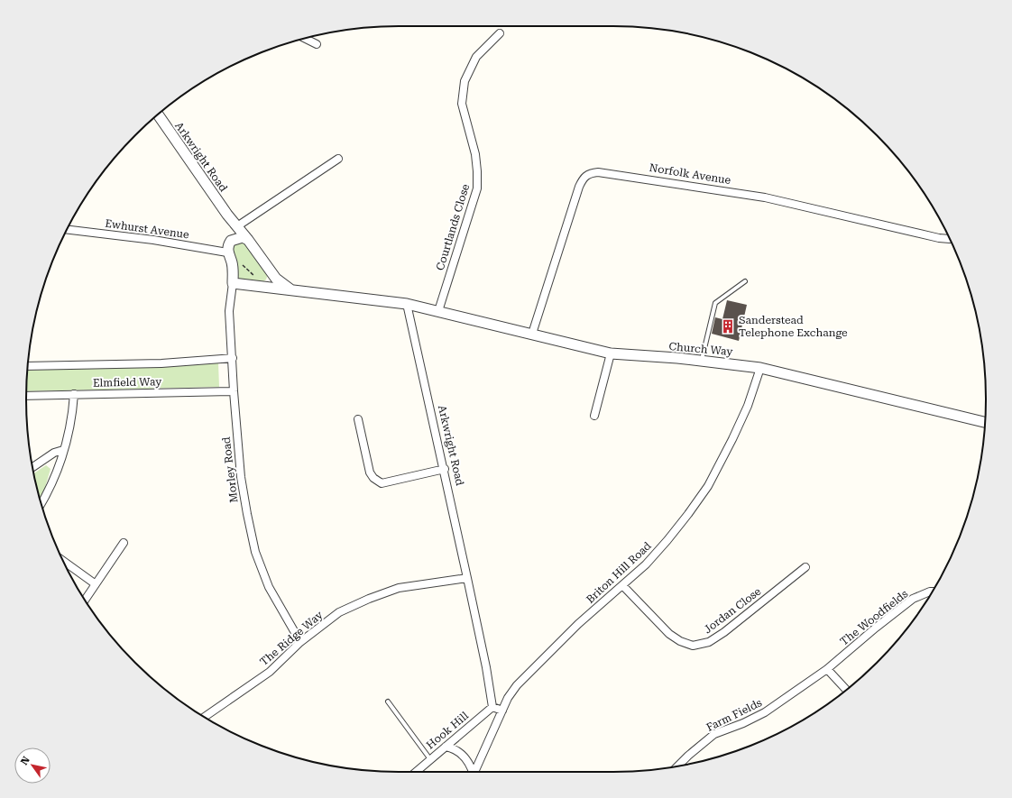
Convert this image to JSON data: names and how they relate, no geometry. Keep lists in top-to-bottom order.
{
  "streets": {
    "street": [
      "Arkwright Road",
      "Norfolk Avenue",
      "Courtlands Close",
      "Ewhurst Avenue",
      "Church Way",
      "Elmfield Way",
      "Morley Road",
      "Briton Hill Road",
      "Jordan Close",
      "The Woodfields",
      "The Ridge Way",
      "Farm Fields",
      "Hook Hill"
    ]
  },
  "crossings": [
    ["Arkwright Road", "Ewhurst Avenue"],
    ["Arkwright Road", "Church Way"],
    ["Arkwright Road", "Morley Road"],
    ["Arkwright Road", "The Ridge Way"],
    ["Arkwright Road", "Hook Hill"],
    ["Norfolk Avenue", "Church Way"],
    ["Courtlands Close", "Church Way"],
    ["Church Way", "Briton Hill Road"],
    ["Elmfield Way", "Morley Road"],
    ["Morley Road", "The Ridge Way"],
    ["Briton Hill Road", "Jordan Close"],
    ["The Woodfields", "Farm Fields"]
  ],
  "places": {
    "building": ["Sanderstead Telephone Exchange"]
  },
  "north": "top left"
}
